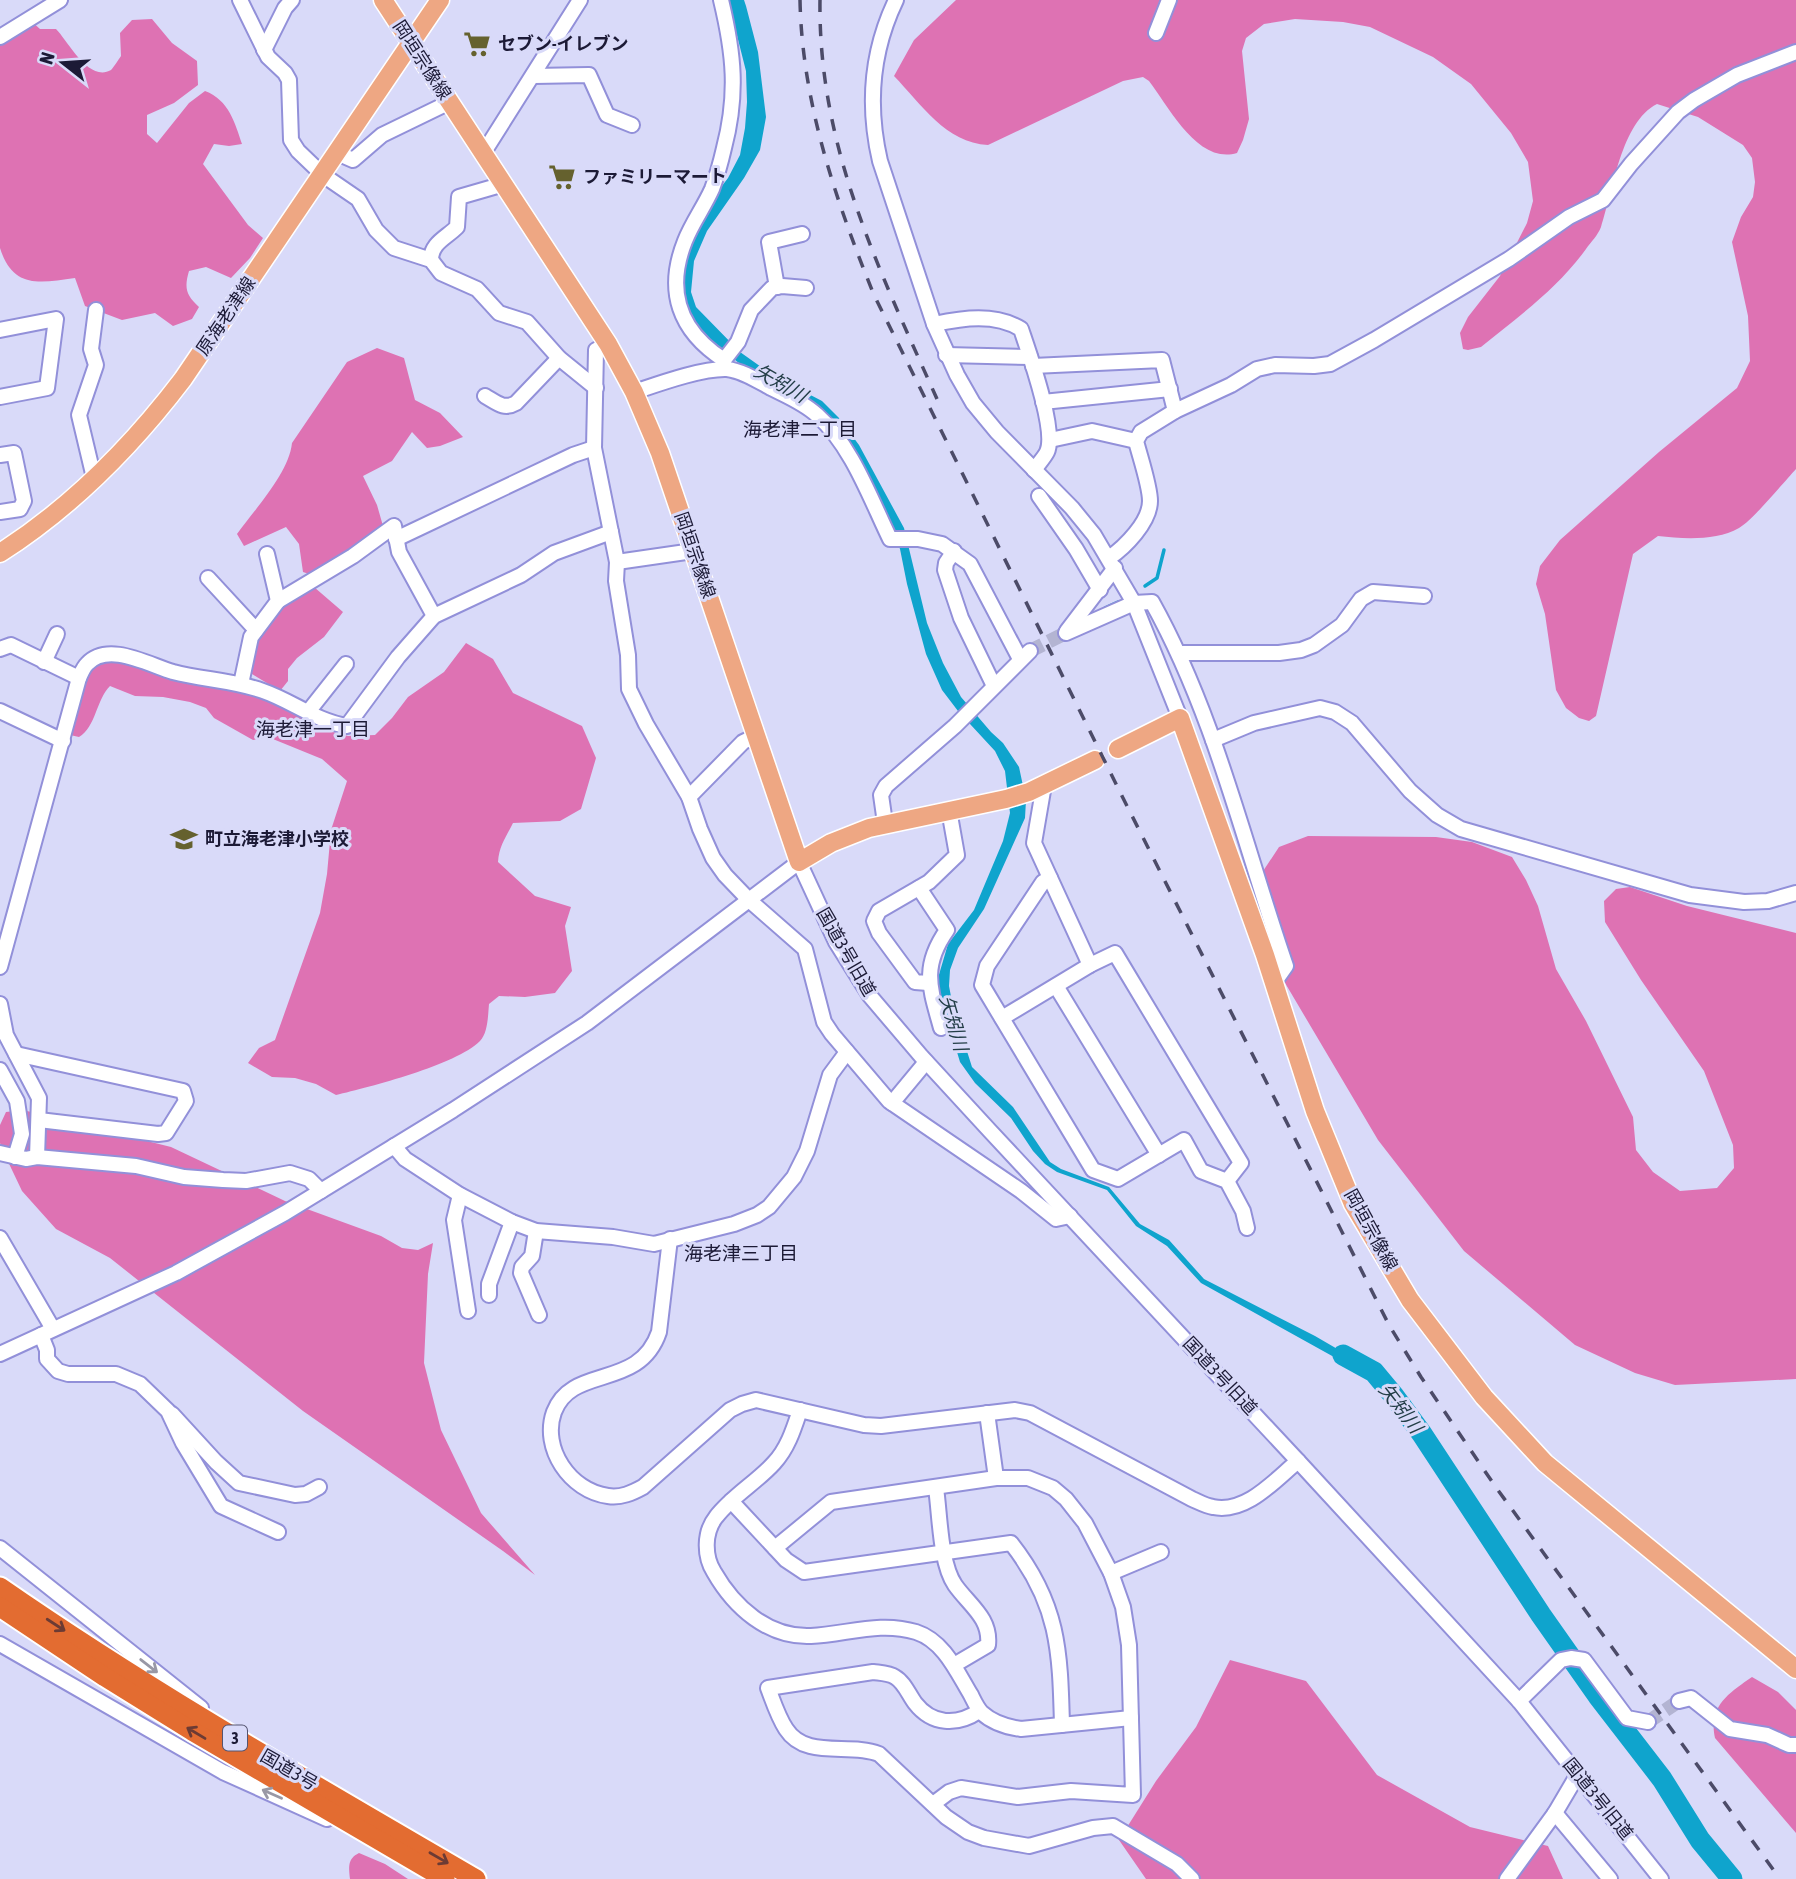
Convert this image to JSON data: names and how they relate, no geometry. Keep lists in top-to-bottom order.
{
  "streets": {
    "highway": ["3", "国道3号"],
    "main road": ["岡垣宗像線", "原海老津線"],
    "street": ["国道3号旧道"]
  },
  "crossings": [
    ["岡垣宗像線", "原海老津線"],
    ["岡垣宗像線", "国道3号旧道"]
  ],
  "districts": ["海老津二丁目", "海老津一丁目", "海老津三丁目"],
  "water": ["矢矧川"],
  "places": {
    "supermarket": ["セブン-イレブン", "ファミリーマート"],
    "school or university": ["町立海老津小学校"]
  },
  "north": "left"
}
